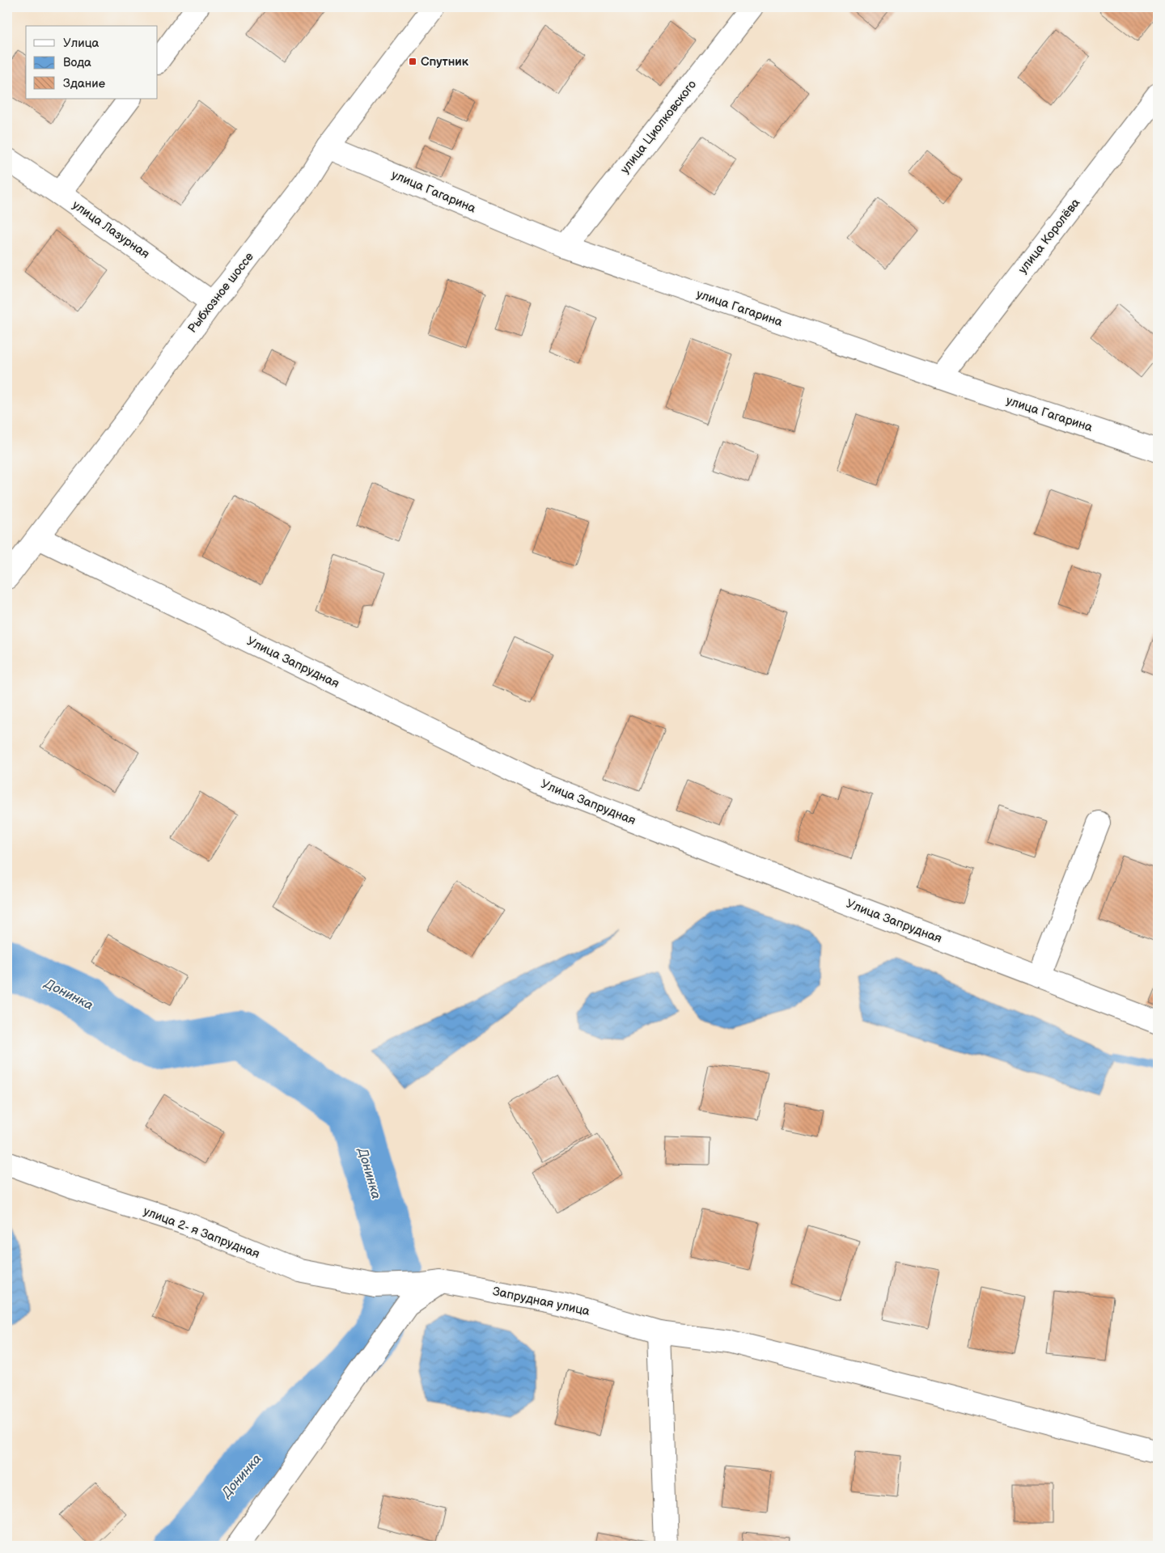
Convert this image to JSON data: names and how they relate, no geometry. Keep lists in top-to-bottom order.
{
  "streets": {
    "street": [
      "улица Циолковского",
      "улица Гагарина",
      "улица Лазурная",
      "улица Королёва",
      "Рыбхозное шоссе",
      "Улица Запрудная",
      "улица 2- я Запрудная",
      "Запрудная улица"
    ]
  },
  "crossings": [
    ["улица Циолковского", "улица Гагарина"],
    ["улица Гагарина", "улица Королёва"],
    ["улица Гагарина", "Рыбхозное шоссе"],
    ["улица Лазурная", "Рыбхозное шоссе"],
    ["Рыбхозное шоссе", "Улица Запрудная"],
    ["улица 2- я Запрудная", "Запрудная улица"]
  ],
  "water": ["Донинка"],
  "places": {
    "transit": ["Спутник"]
  },
  "legend": ["Улица", "Вода", "Здание"]
}
